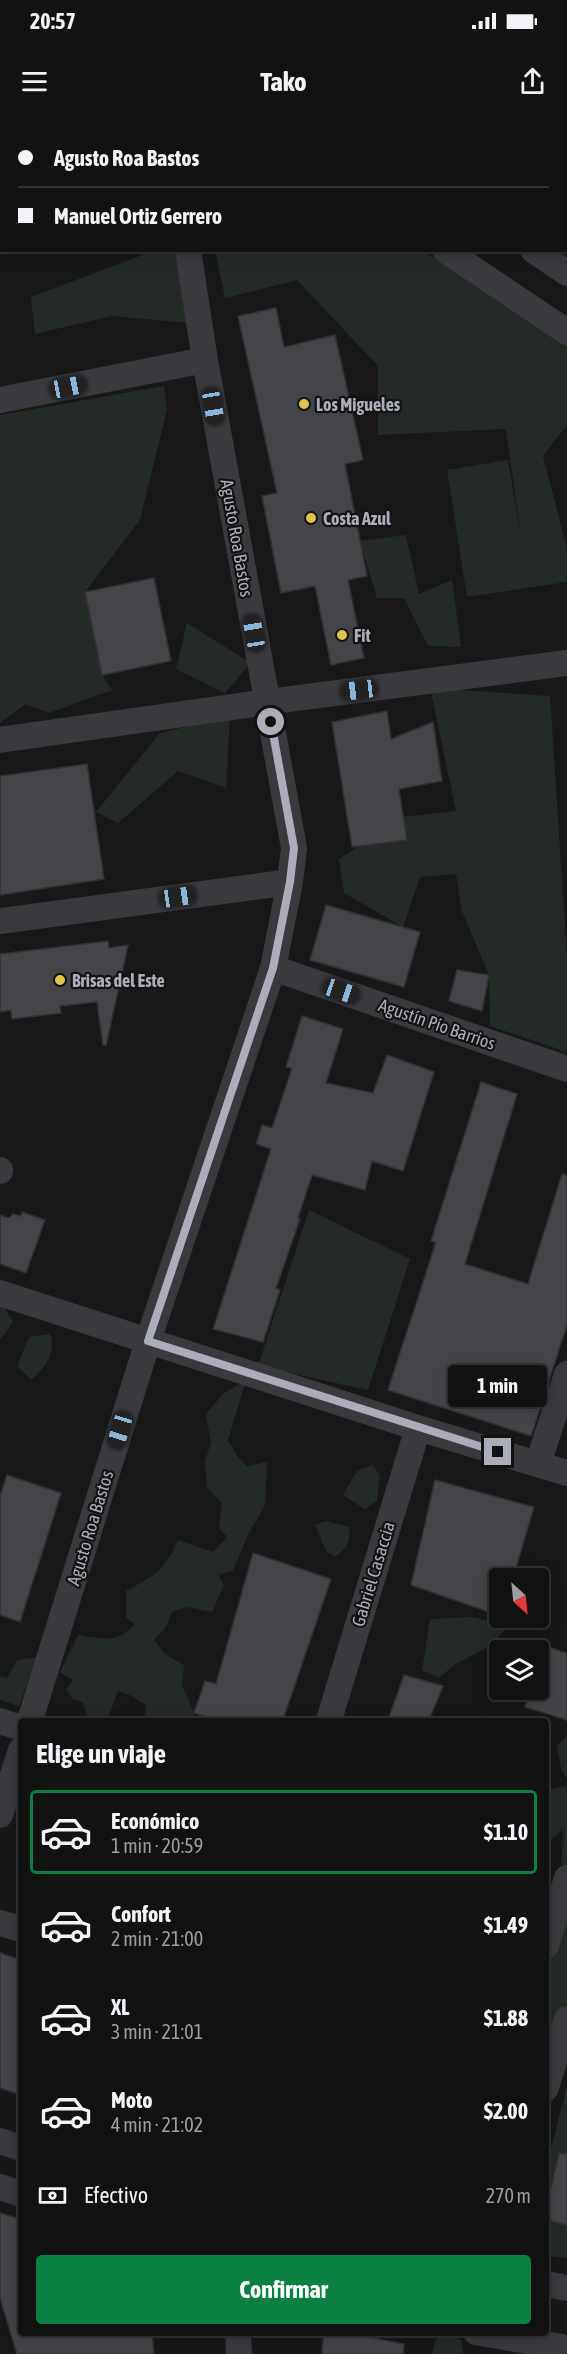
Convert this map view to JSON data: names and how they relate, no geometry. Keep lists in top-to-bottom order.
{
  "streets": {
    "street": ["Agusto Roa Bastos", "Agustín Pío Barrios", "Gabriel Casaccia"]
  },
  "crossings": [
    ["Agusto Roa Bastos", "Agustín Pío Barrios"]
  ],
  "places": [
    "Los Migueles",
    "Costa Azul",
    "Fit",
    "Brisas del Este"
  ],
  "north": "bottom right",
  "page": {
    "status": "20:57",
    "header": "Tako",
    "banner": ["Agusto Roa Bastos", "Manuel Ortiz Gerrero"],
    "bubble": "1 min",
    "heading": "Elige un viaje",
    "list": [
      {
        "name": "Económico",
        "note": "1 min · 20:59",
        "value": "$1.10"
      },
      {
        "name": "Confort",
        "note": "2 min · 21:00",
        "value": "$1.49"
      },
      {
        "name": "XL",
        "note": "3 min · 21:01",
        "value": "$1.88"
      },
      {
        "name": "Moto",
        "note": "4 min · 21:02",
        "value": "$2.00"
      }
    ],
    "pay": ["Efectivo", "270 m"],
    "buttons": "Confirmar"
  }
}
